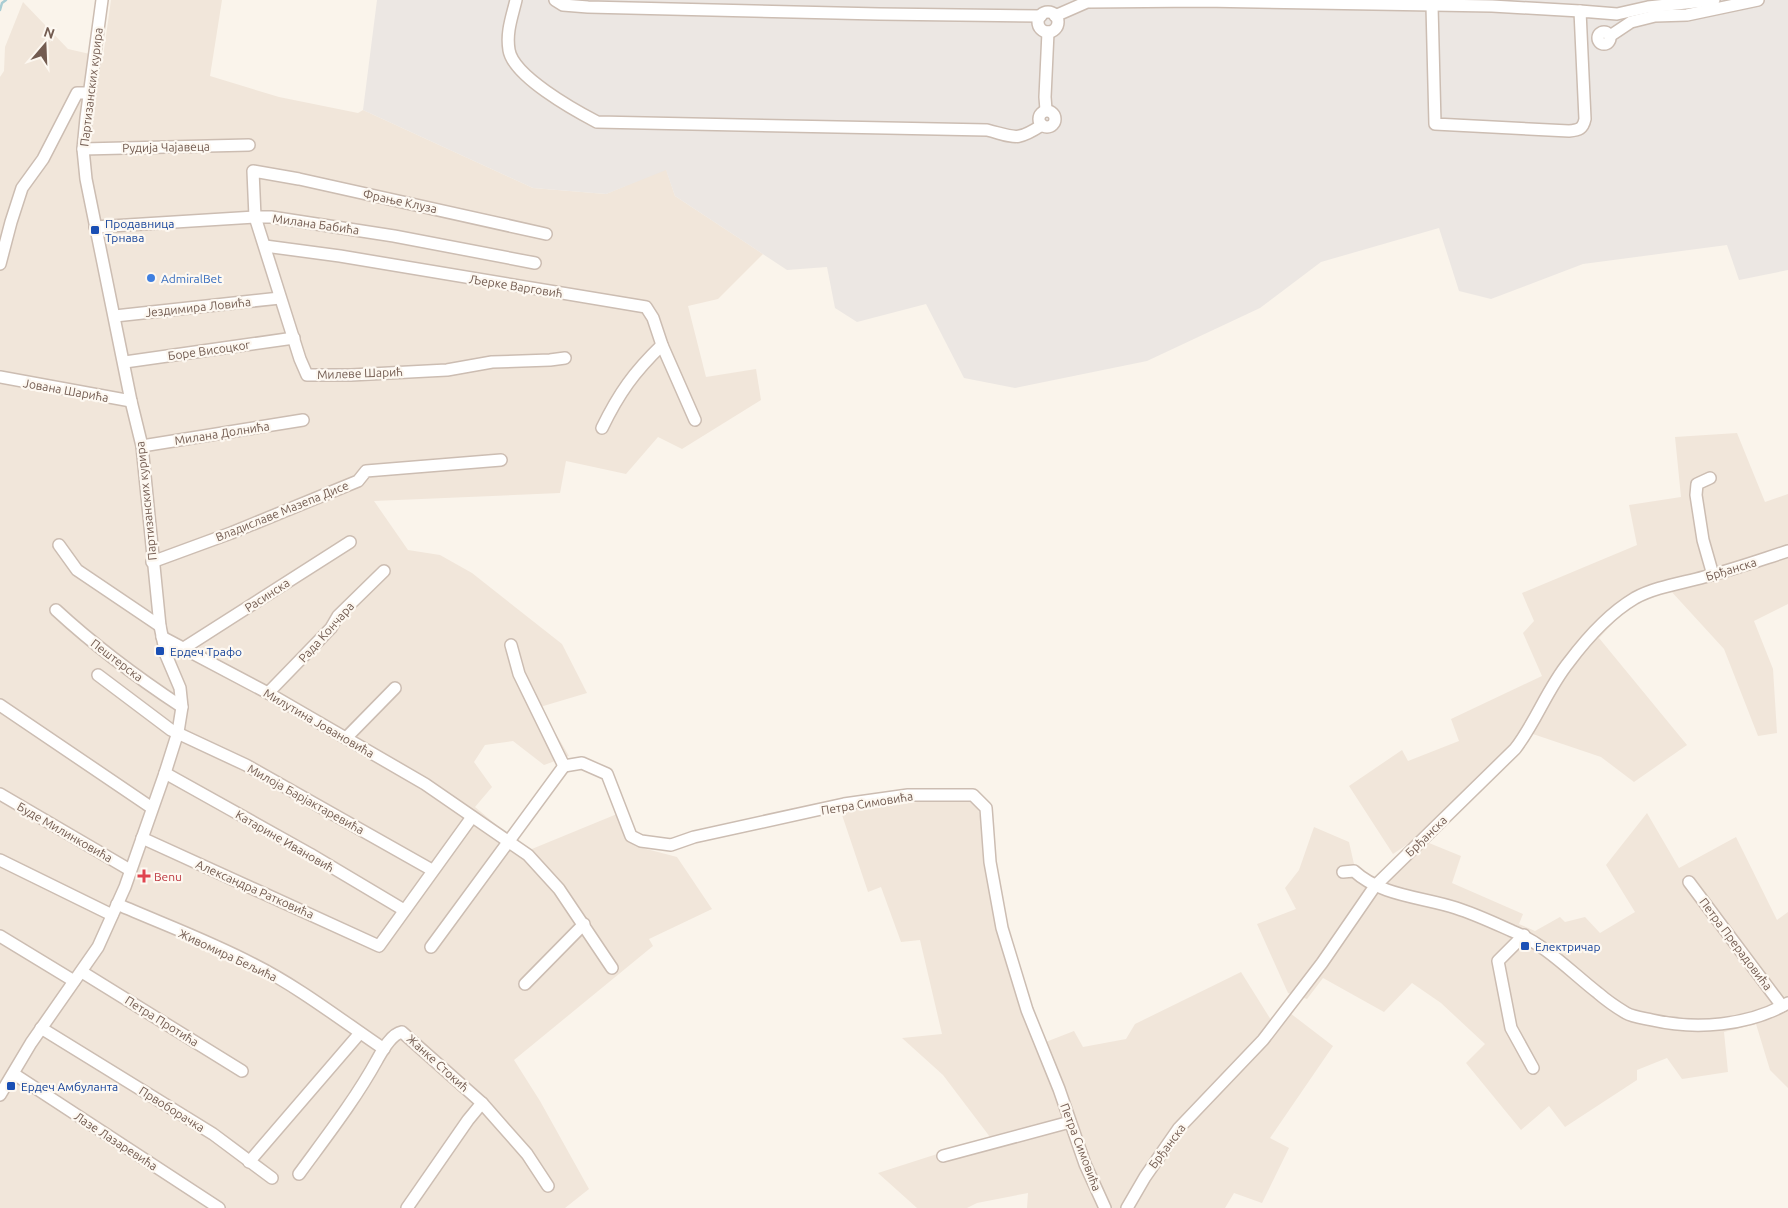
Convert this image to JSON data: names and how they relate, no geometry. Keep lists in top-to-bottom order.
{
  "streets": {
    "street": [
      "Партизанских курира",
      "Рудија Чајавеца",
      "Фрање Клуза",
      "Милана Бабића",
      "Љерке Варговић",
      "Јездимира Ловића",
      "Боре Висоцког",
      "Милеве Шарић",
      "Јована Шарића",
      "Милана Долнића",
      "Владиславе Мазепа Дисе",
      "Брђанска",
      "Расинска",
      "Рада Кончара",
      "Пештерска",
      "Милутина Јовановића",
      "Милоја Барјактаревића",
      "Петра Симовића",
      "Буде Милинковића",
      "Катарине Ивановић",
      "Александра Ратковића",
      "Петра Прерадовића",
      "Живомира Бељића",
      "Петра Протића",
      "Жанке Стокић",
      "Првоборачка",
      "Лазе Лазаревића"
    ]
  },
  "crossings": [
    ["Партизанских курира", "Рудија Чајавеца"],
    ["Партизанских курира", "Милана Бабића"],
    ["Партизанских курира", "Јездимира Ловића"],
    ["Партизанских курира", "Боре Висоцког"],
    ["Партизанских курира", "Јована Шарића"],
    ["Партизанских курира", "Милана Долнића"],
    ["Партизанских курира", "Владиславе Мазепа Дисе"],
    ["Партизанских курира", "Пештерска"],
    ["Партизанских курира", "Милутина Јовановића"],
    ["Партизанских курира", "Милоја Барјактаревића"],
    ["Партизанских курира", "Буде Милинковића"],
    ["Партизанских курира", "Катарине Ивановић"],
    ["Партизанских курира", "Александра Ратковића"],
    ["Партизанских курира", "Живомира Бељића"],
    ["Партизанских курира", "Петра Протића"],
    ["Партизанских курира", "Првоборачка"],
    ["Партизанских курира", "Лазе Лазаревића"],
    ["Фрање Клуза", "Милеве Шарић"],
    ["Милана Бабића", "Милеве Шарић"],
    ["Љерке Варговић", "Милеве Шарић"],
    ["Јездимира Ловића", "Милеве Шарић"],
    ["Боре Висоцког", "Милеве Шарић"],
    ["Расинска", "Милутина Јовановића"],
    ["Рада Кончара", "Милутина Јовановића"],
    ["Катарине Ивановић", "Александра Ратковића"],
    ["Живомира Бељића", "Жанке Стокић"]
  ],
  "places": {
    "transit": [
      "Продавница Трнава",
      "Ердеч Трафо",
      "Електричар",
      "Ердеч Амбуланта"
    ],
    "other": ["AdmiralBet"],
    "health": ["Benu"]
  },
  "north": "top"
}
